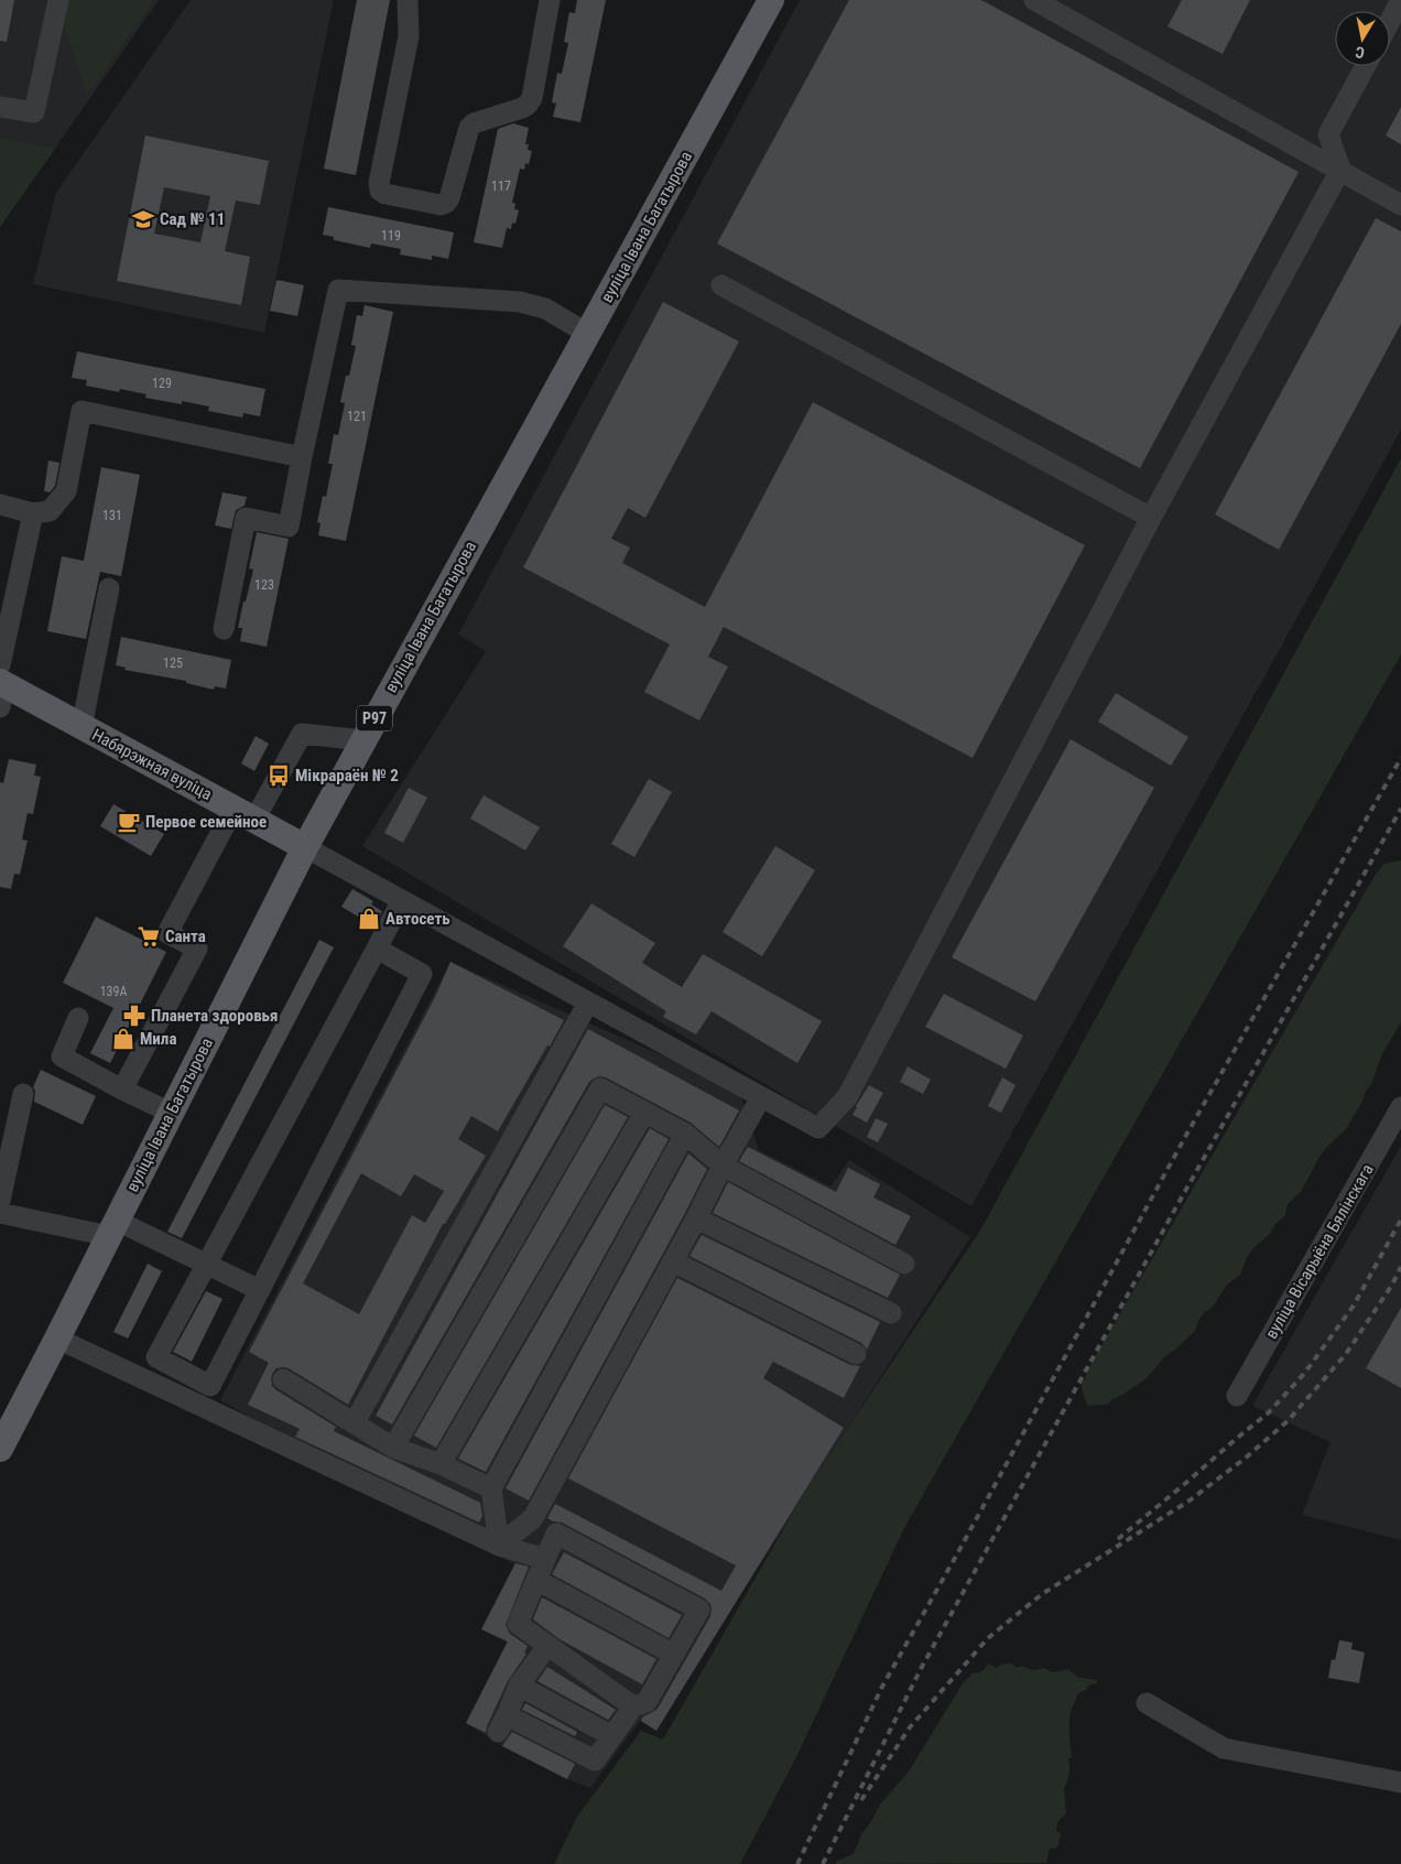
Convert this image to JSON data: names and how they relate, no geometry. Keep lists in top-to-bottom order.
{
  "streets": {
    "main road": ["вуліца Івана Багатырова", "Р97", "Набярэжная вуліца"],
    "street": ["вуліца Вісарыёна Бялінскага"]
  },
  "crossings": [
    ["вуліца Івана Багатырова", "Набярэжная вуліца"]
  ],
  "places": {
    "school or university": ["Сад № 11"],
    "bus stop": ["Мікрараён № 2"],
    "cafe": ["Первое семейное"],
    "shop": ["Автосеть", "Мила"],
    "supermarket": ["Санта"],
    "pharmacy": ["Планета здоровья"]
  },
  "house_numbers": [
    "117",
    "119",
    "129",
    "121",
    "131",
    "123",
    "125",
    "139А"
  ],
  "north": "bottom"
}
